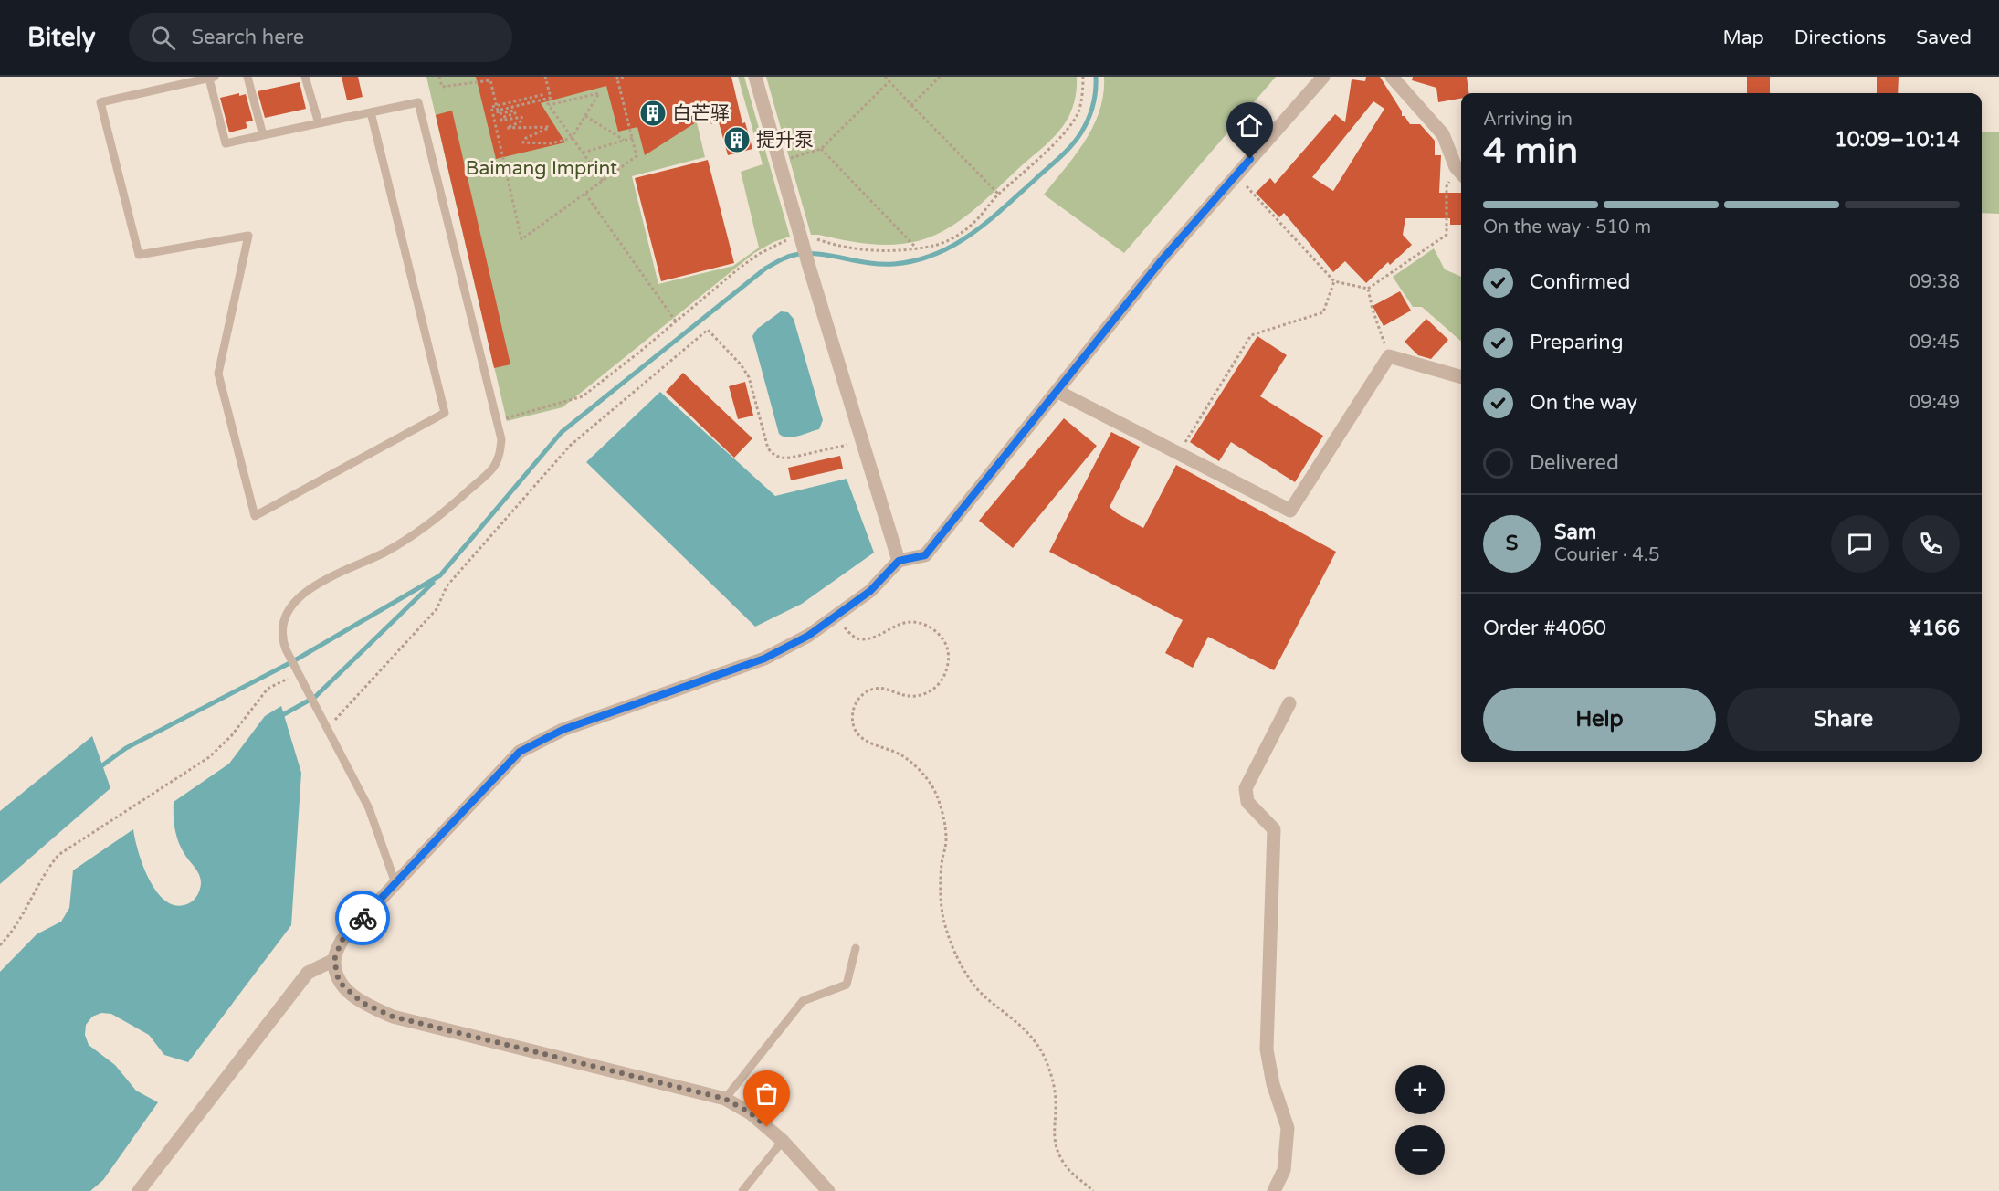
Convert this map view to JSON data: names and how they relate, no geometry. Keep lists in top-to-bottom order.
{
  "parks": ["Baimang Imprint"],
  "places": {
    "building": ["白芒驿", "提升泵"]
  },
  "page": {
    "header": "Bitely",
    "search": "Search here",
    "nav": ["Map", "Directions", "Saved"],
    "heading": ["4 min", "Arriving in", "10:09–10:14"],
    "panel": [
      "Sam",
      "Courier · 4.5",
      "Order #4060",
      "¥166"
    ],
    "bar": "On the way · 510 m",
    "list": [
      ["Confirmed", "09:38"],
      ["Preparing", "09:45"],
      ["On the way", "09:49"],
      "Delivered"
    ],
    "round": "S",
    "buttons": ["Help", "Share"],
    "map_buttons": ["+", "−"]
  }
}
